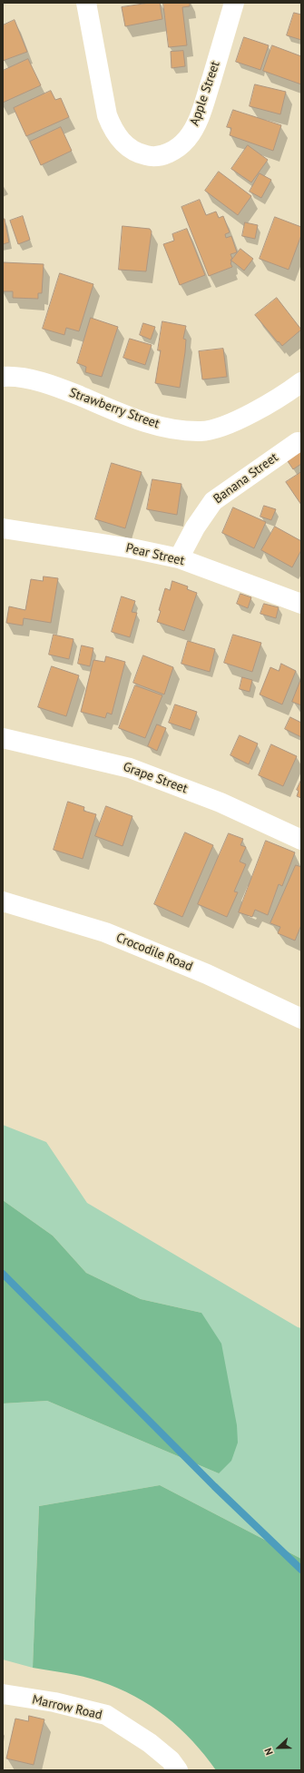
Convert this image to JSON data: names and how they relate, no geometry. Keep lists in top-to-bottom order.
{
  "streets": {
    "street": [
      "Apple Street",
      "Strawberry Street",
      "Banana Street",
      "Pear Street",
      "Grape Street",
      "Crocodile Road",
      "Marrow Road"
    ]
  },
  "crossings": [
    ["Banana Street", "Pear Street"]
  ],
  "north": "left"
}
